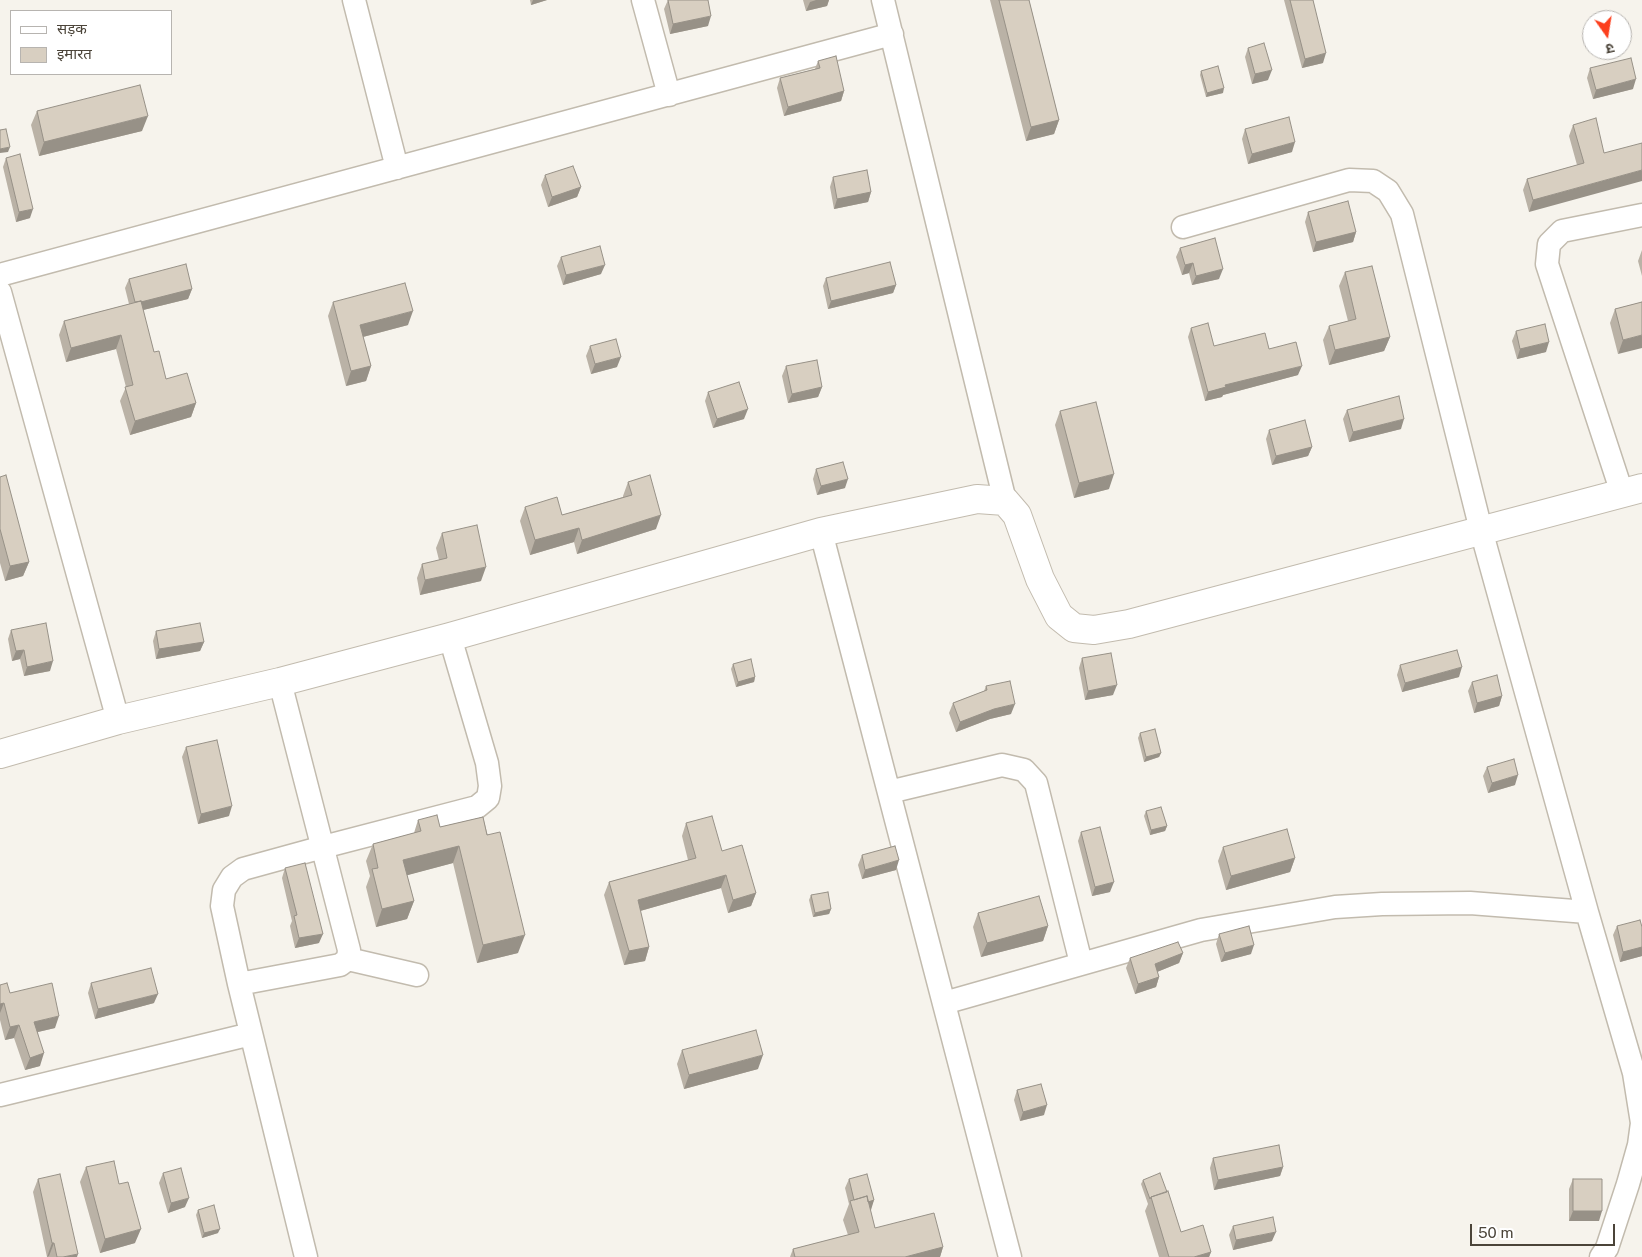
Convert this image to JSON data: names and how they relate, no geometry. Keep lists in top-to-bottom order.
{
  "legend": ["सड़क", "इमारत"],
  "scale_bar": "50 m",
  "north": "bottom"
}
